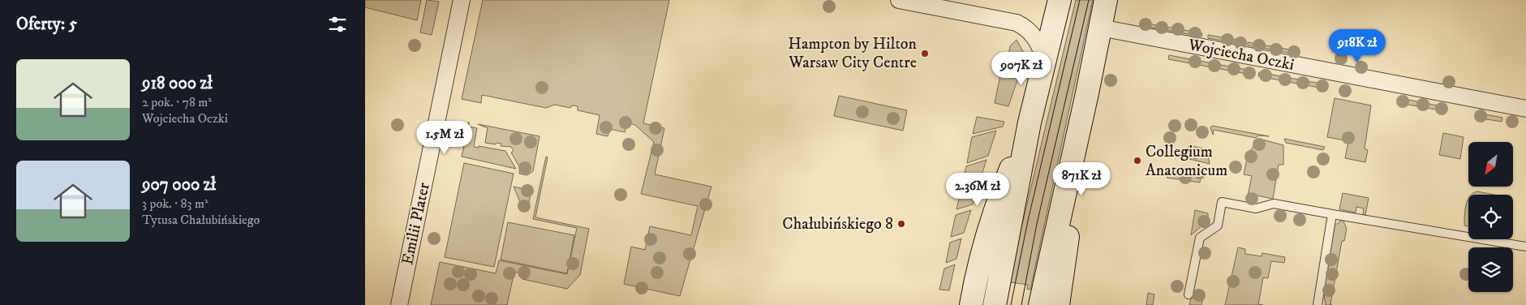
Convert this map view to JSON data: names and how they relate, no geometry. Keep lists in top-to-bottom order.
{
  "streets": {
    "street": ["Wojciecha Oczki", "Emilii Plater"]
  },
  "places": ["Hampton by Hilton Warsaw City Centre", "Collegium Anatomicum", "Chałubińskiego 8"],
  "north": "bottom left",
  "page": {
    "heading": "Oferty: 5",
    "price": [
      "918K zł",
      "907K zł",
      "1.5M zł",
      "871K zł",
      "2.36M zł"
    ],
    "list": [
      {
        "name": "918 000 zł",
        "note": "2 pok. · 78 m² · Wojciecha Oczki"
      },
      {
        "name": "907 000 zł",
        "note": "3 pok. · 83 m² · Tytusa Chałubińskiego"
      }
    ]
  }
}
